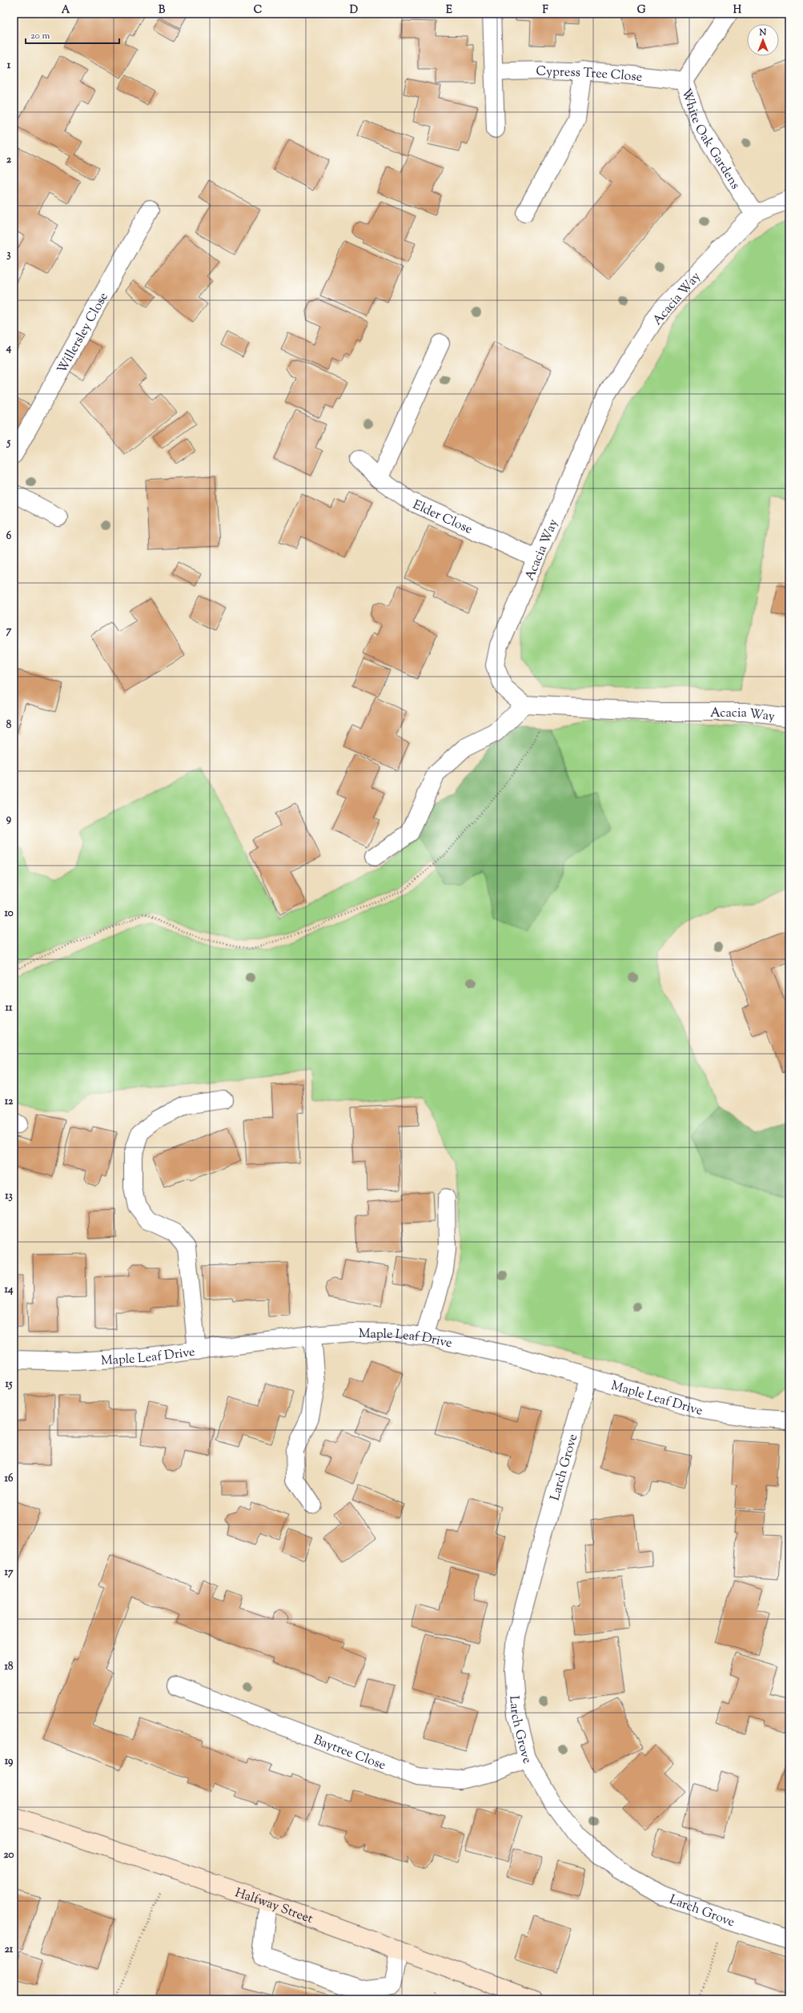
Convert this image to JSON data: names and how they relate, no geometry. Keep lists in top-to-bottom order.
{
  "streets": {
    "main road": ["Halfway Street"],
    "street": [
      "Cypress Tree Close",
      "White Oak Gardens",
      "Acacia Way",
      "Willersley Close",
      "Elder Close",
      "Maple Leaf Drive",
      "Larch Grove",
      "Baytree Close"
    ]
  },
  "crossings": [
    ["Cypress Tree Close", "White Oak Gardens"],
    ["White Oak Gardens", "Acacia Way"],
    ["Acacia Way", "Elder Close"],
    ["Maple Leaf Drive", "Larch Grove"],
    ["Larch Grove", "Baytree Close"]
  ],
  "scale_bar": "20 m",
  "north": "top",
  "grid": {
    "columns": [
      "A",
      "B",
      "C",
      "D",
      "E",
      "F",
      "G",
      "H"
    ],
    "rows": [
      "1",
      "2",
      "3",
      "4",
      "5",
      "6",
      "7",
      "8",
      "9",
      "10",
      "11",
      "12",
      "13",
      "14",
      "15",
      "16",
      "17",
      "18",
      "19",
      "20",
      "21"
    ]
  }
}
